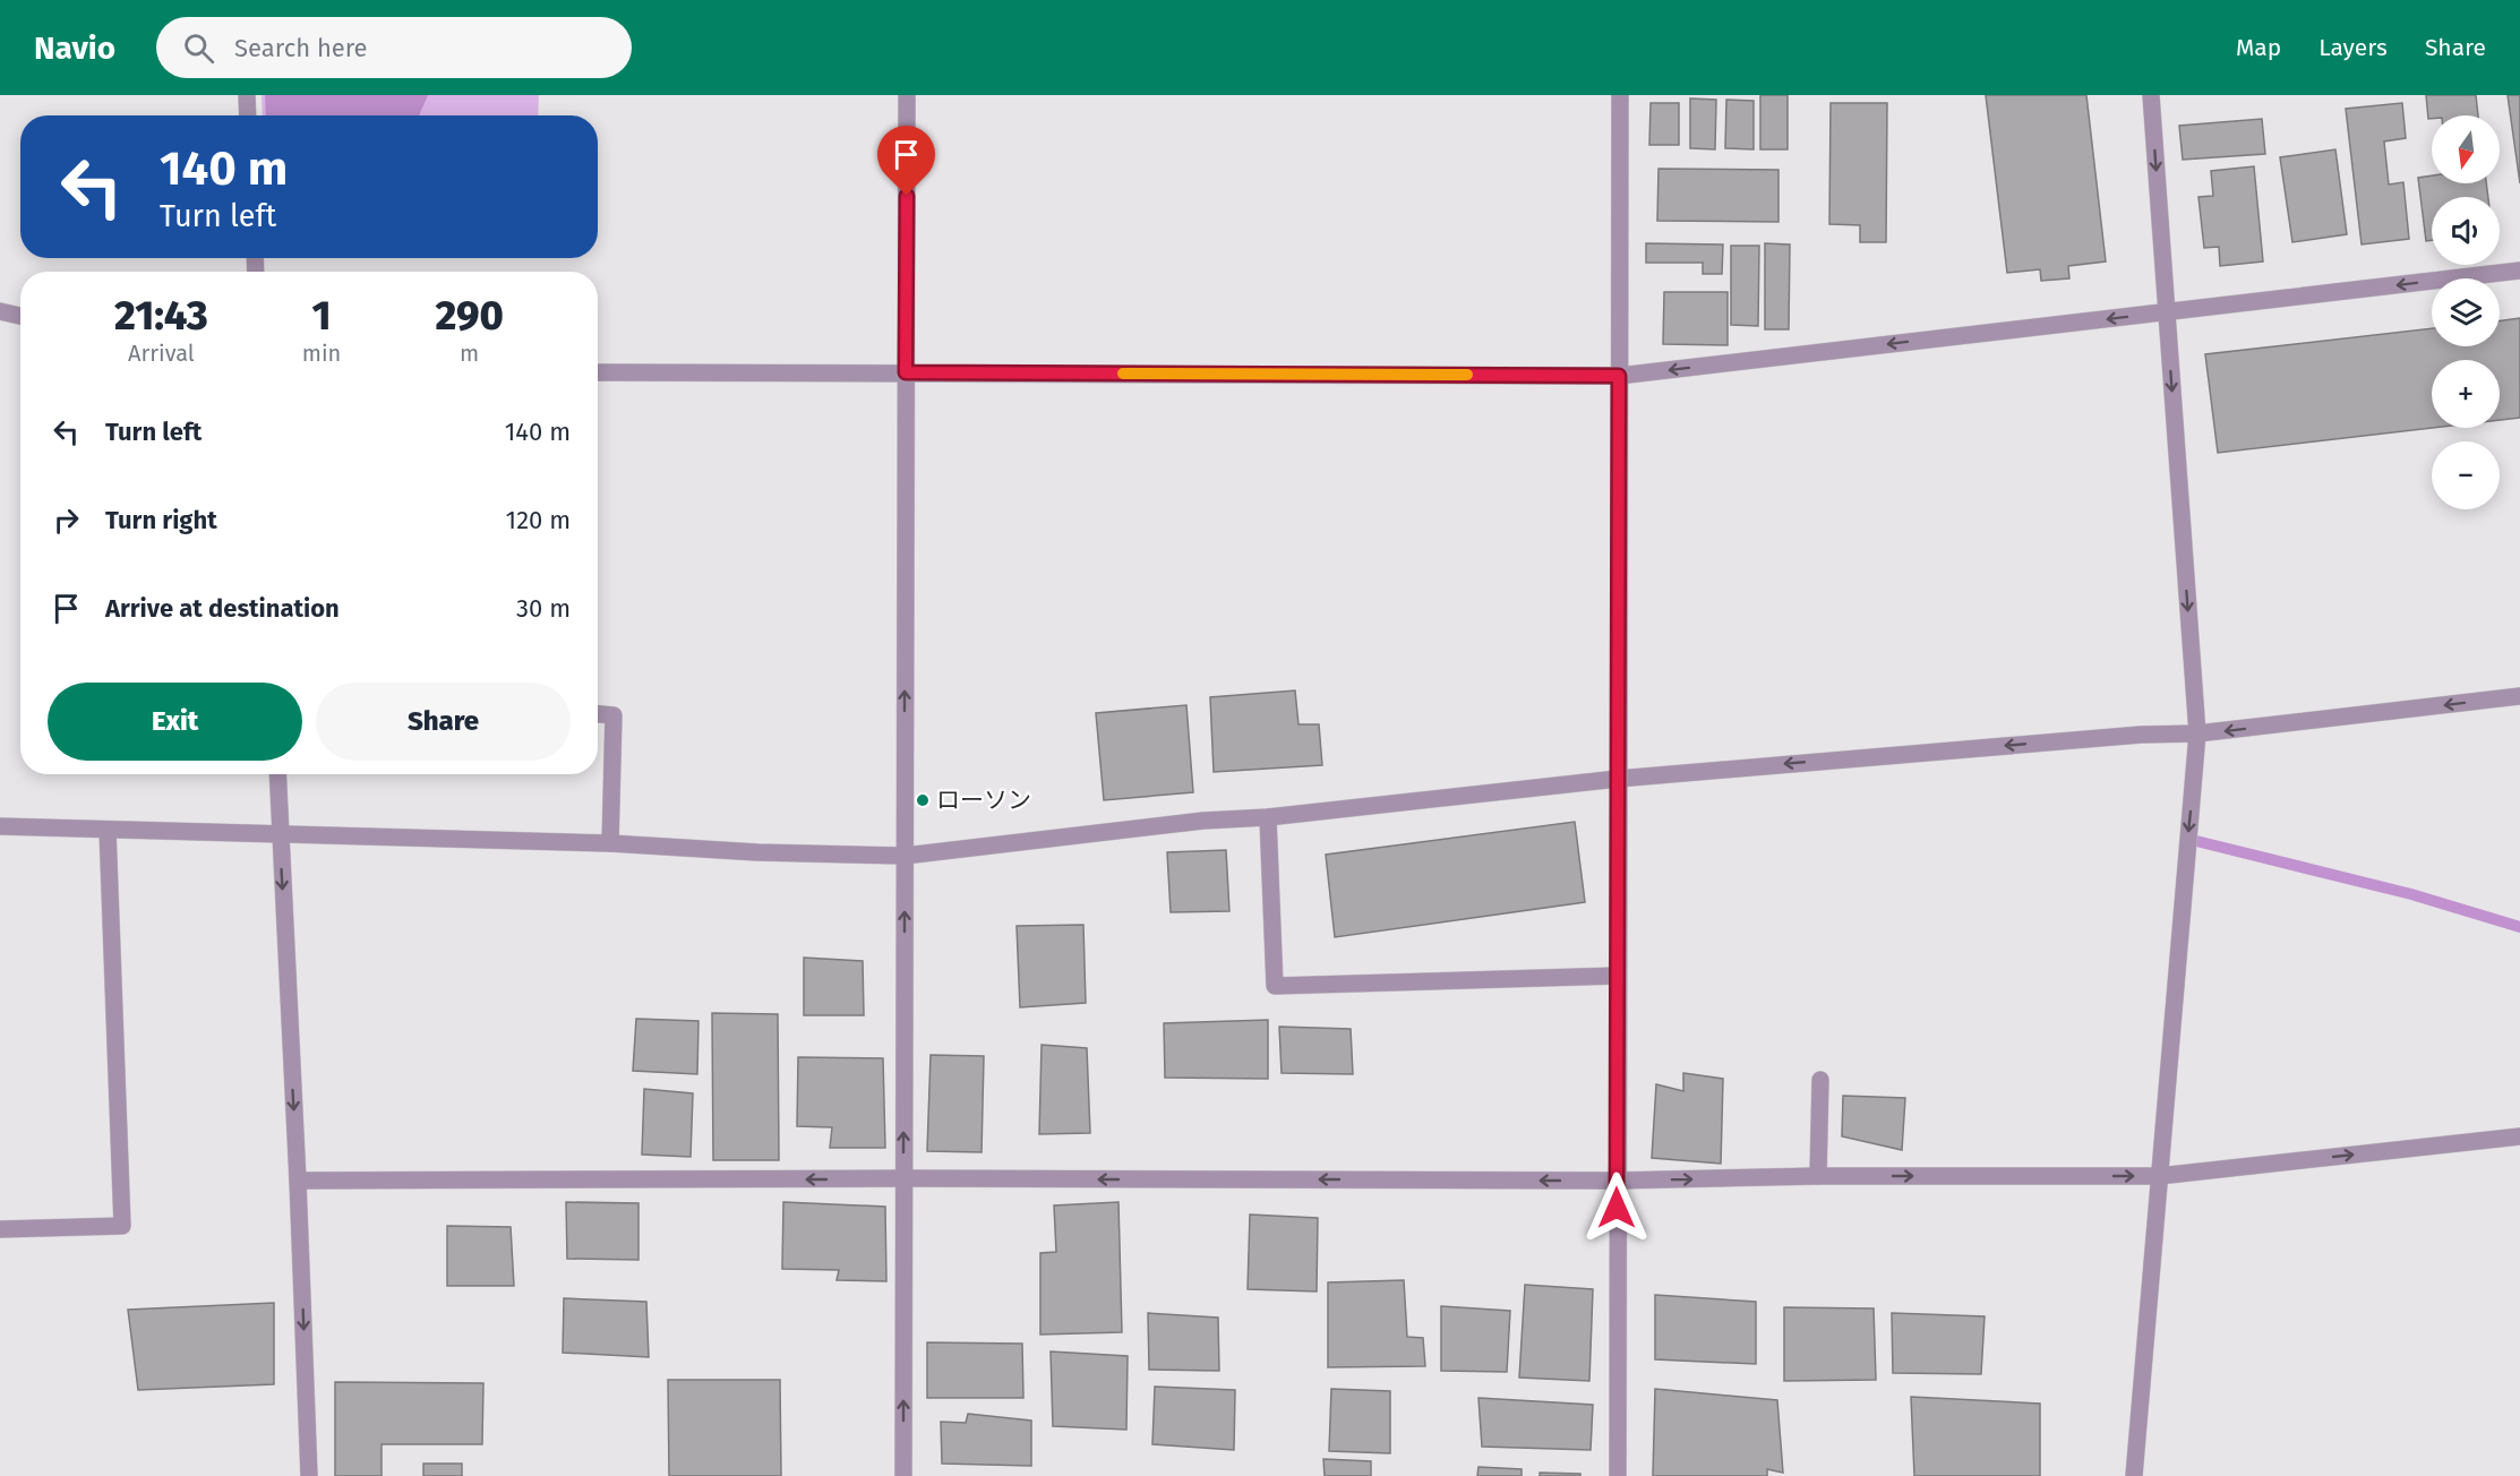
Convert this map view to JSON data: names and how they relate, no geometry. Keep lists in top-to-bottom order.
{
  "places": ["ローソン"],
  "north": "bottom",
  "page": {
    "header": "Navio",
    "search": "Search here",
    "nav": ["Map", "Layers", "Share"],
    "map_buttons": ["+", "−"],
    "turn": ["140 m", "Turn left"],
    "eta": [
      "21:43",
      "Arrival",
      "1",
      "min",
      "290",
      "m"
    ],
    "list": [
      {
        "name": "Turn left",
        "value": "140 m"
      },
      {
        "name": "Turn right",
        "value": "120 m"
      },
      {
        "name": "Arrive at destination",
        "value": "30 m"
      }
    ],
    "buttons": ["Exit", "Share"]
  }
}
